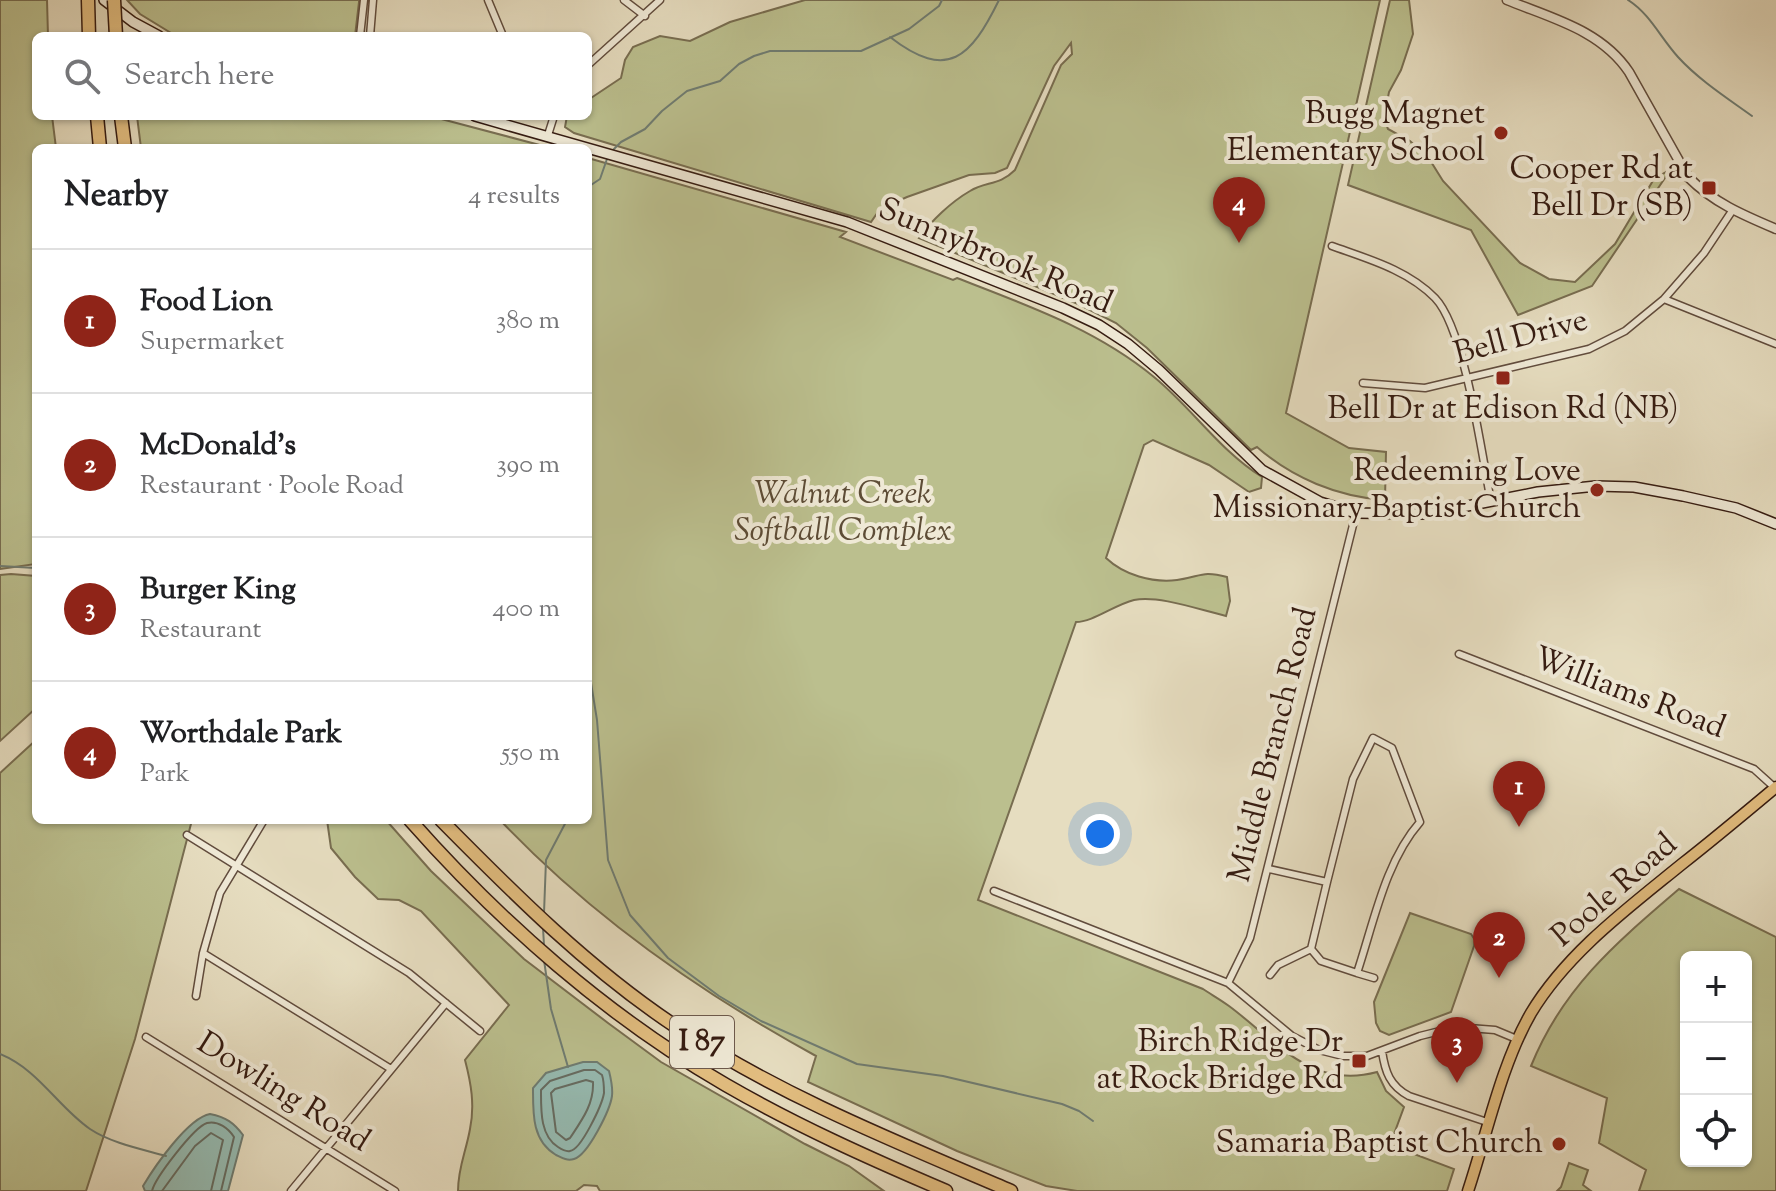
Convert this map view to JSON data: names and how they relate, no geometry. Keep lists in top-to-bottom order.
{
  "streets": {
    "highway": ["I 87"],
    "main road": ["Sunnybrook Road", "Poole Road"],
    "street": [
      "Bell Drive",
      "Williams Road",
      "Middle Branch Road",
      "Dowling Road"
    ]
  },
  "crossings": [
    ["Sunnybrook Road", "Middle Branch Road"],
    ["Williams Road", "Poole Road"]
  ],
  "parks": ["Walnut Creek Softball Complex"],
  "places": {
    "other": ["Bugg Magnet Elementary School", "Redeeming Love Missionary Baptist Church", "Samaria Baptist Church"],
    "transit": ["Cooper Rd at Bell Dr (SB)", "Bell Dr at Edison Rd (NB)", "Birch Ridge Dr at Rock Bridge Rd"]
  },
  "page": {
    "search": "Search here",
    "heading": ["Nearby", "4 results"],
    "pins": [
      "4",
      "1",
      "2",
      "3"
    ],
    "list": [
      {
        "mark": "1",
        "name": "Food Lion",
        "note": "Supermarket",
        "value": "380 m"
      },
      {
        "mark": "2",
        "name": "McDonald's",
        "note": "Restaurant · Poole Road",
        "value": "390 m"
      },
      {
        "mark": "3",
        "name": "Burger King",
        "note": "Restaurant",
        "value": "400 m"
      },
      {
        "mark": "4",
        "name": "Worthdale Park",
        "note": "Park",
        "value": "550 m"
      }
    ],
    "map_buttons": ["+", "−"]
  }
}
